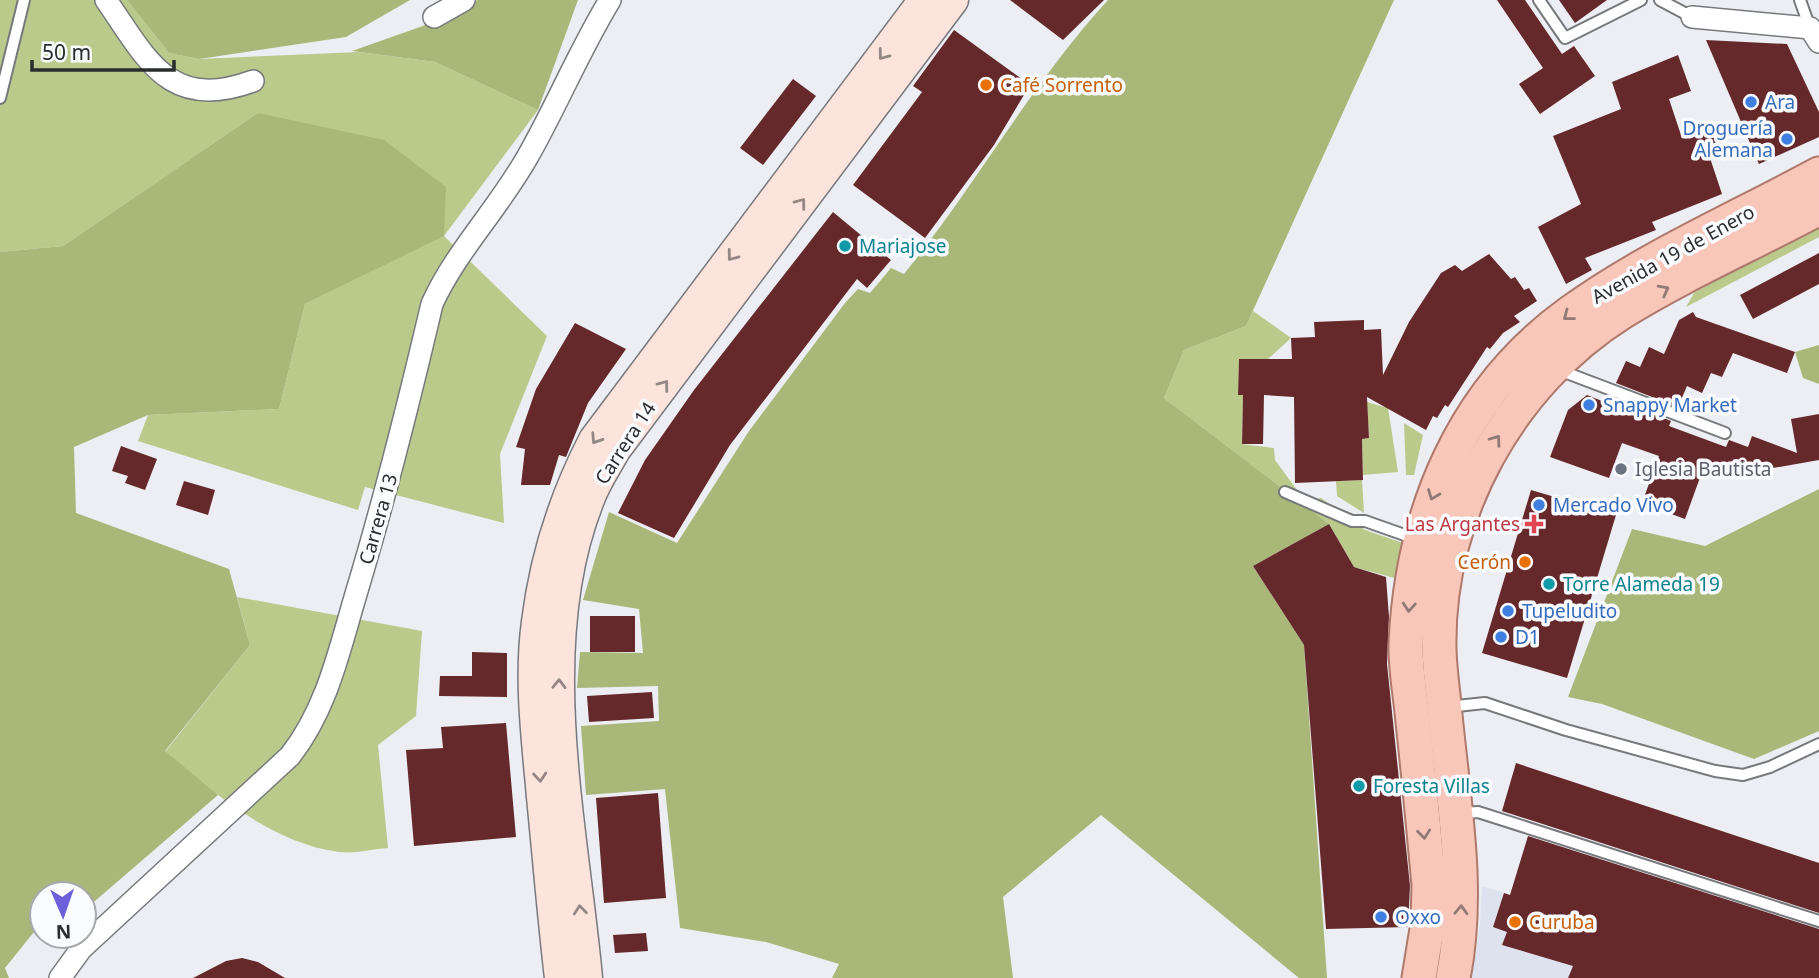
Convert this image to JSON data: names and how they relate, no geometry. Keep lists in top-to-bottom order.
{
  "streets": {
    "main road": ["Avenida 19 de Enero", "Carrera 14"],
    "street": ["Carrera 13"]
  },
  "places": {
    "other": [
      "Café Sorrento",
      "Ara",
      "Droguería Alemana",
      "Mariajose",
      "Snappy Market",
      "Iglesia Bautista",
      "Mercado Vivo",
      "Cerón",
      "Torre Alameda 19",
      "Tupeludito",
      "D1",
      "Foresta Villas",
      "Oxxo",
      "Curuba"
    ],
    "health": ["Las Argantes"]
  },
  "scale_bar": "50 m",
  "north": "bottom"
}
